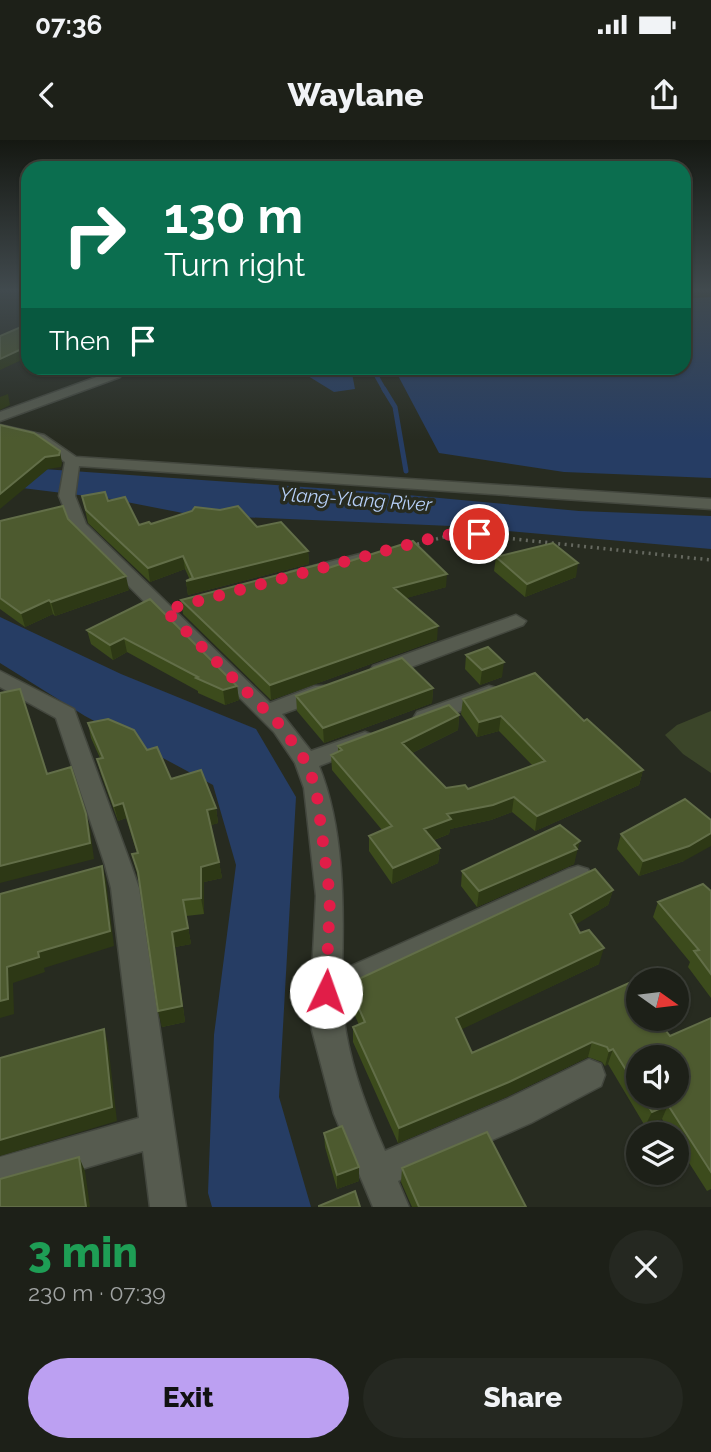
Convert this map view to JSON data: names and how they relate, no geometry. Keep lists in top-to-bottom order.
{
  "water": ["Ylang-Ylang River"],
  "north": "right",
  "page": {
    "status": "07:36",
    "header": "Waylane",
    "turn": ["130 m", "Turn right"],
    "then": "Then",
    "heading": ["3 min", "230 m · 07:39"],
    "buttons": ["Exit", "Share"]
  }
}
